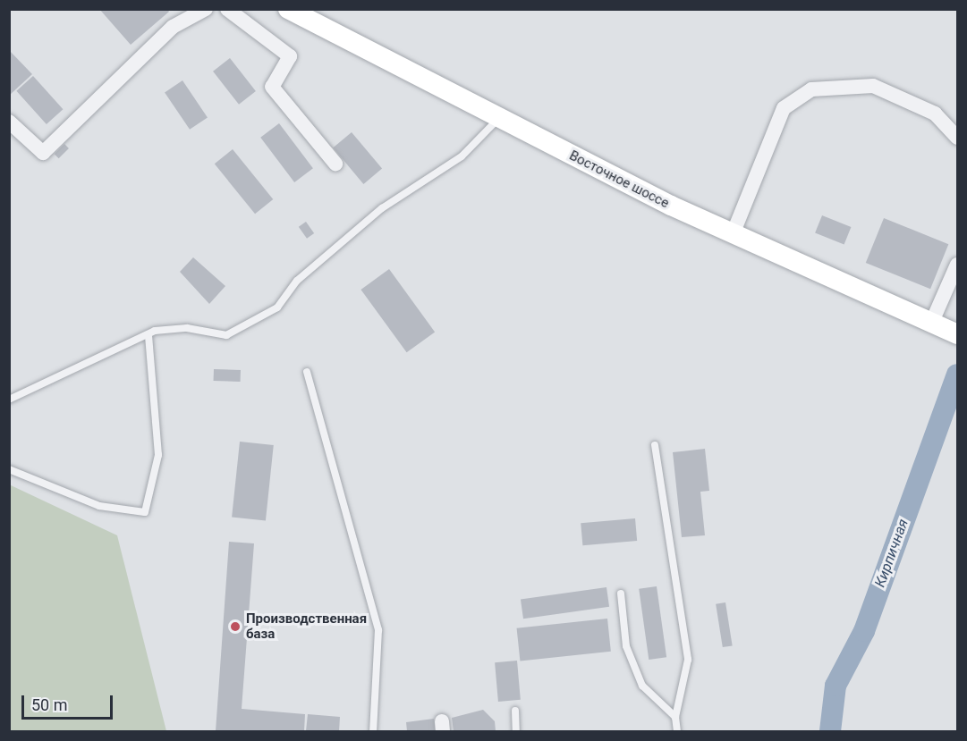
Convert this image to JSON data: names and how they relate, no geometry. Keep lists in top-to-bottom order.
{
  "streets": {
    "street": ["Восточное шоссе"]
  },
  "water": ["Кирпичная"],
  "places": ["Производственная база"],
  "scale_bar": "50 m"
}
